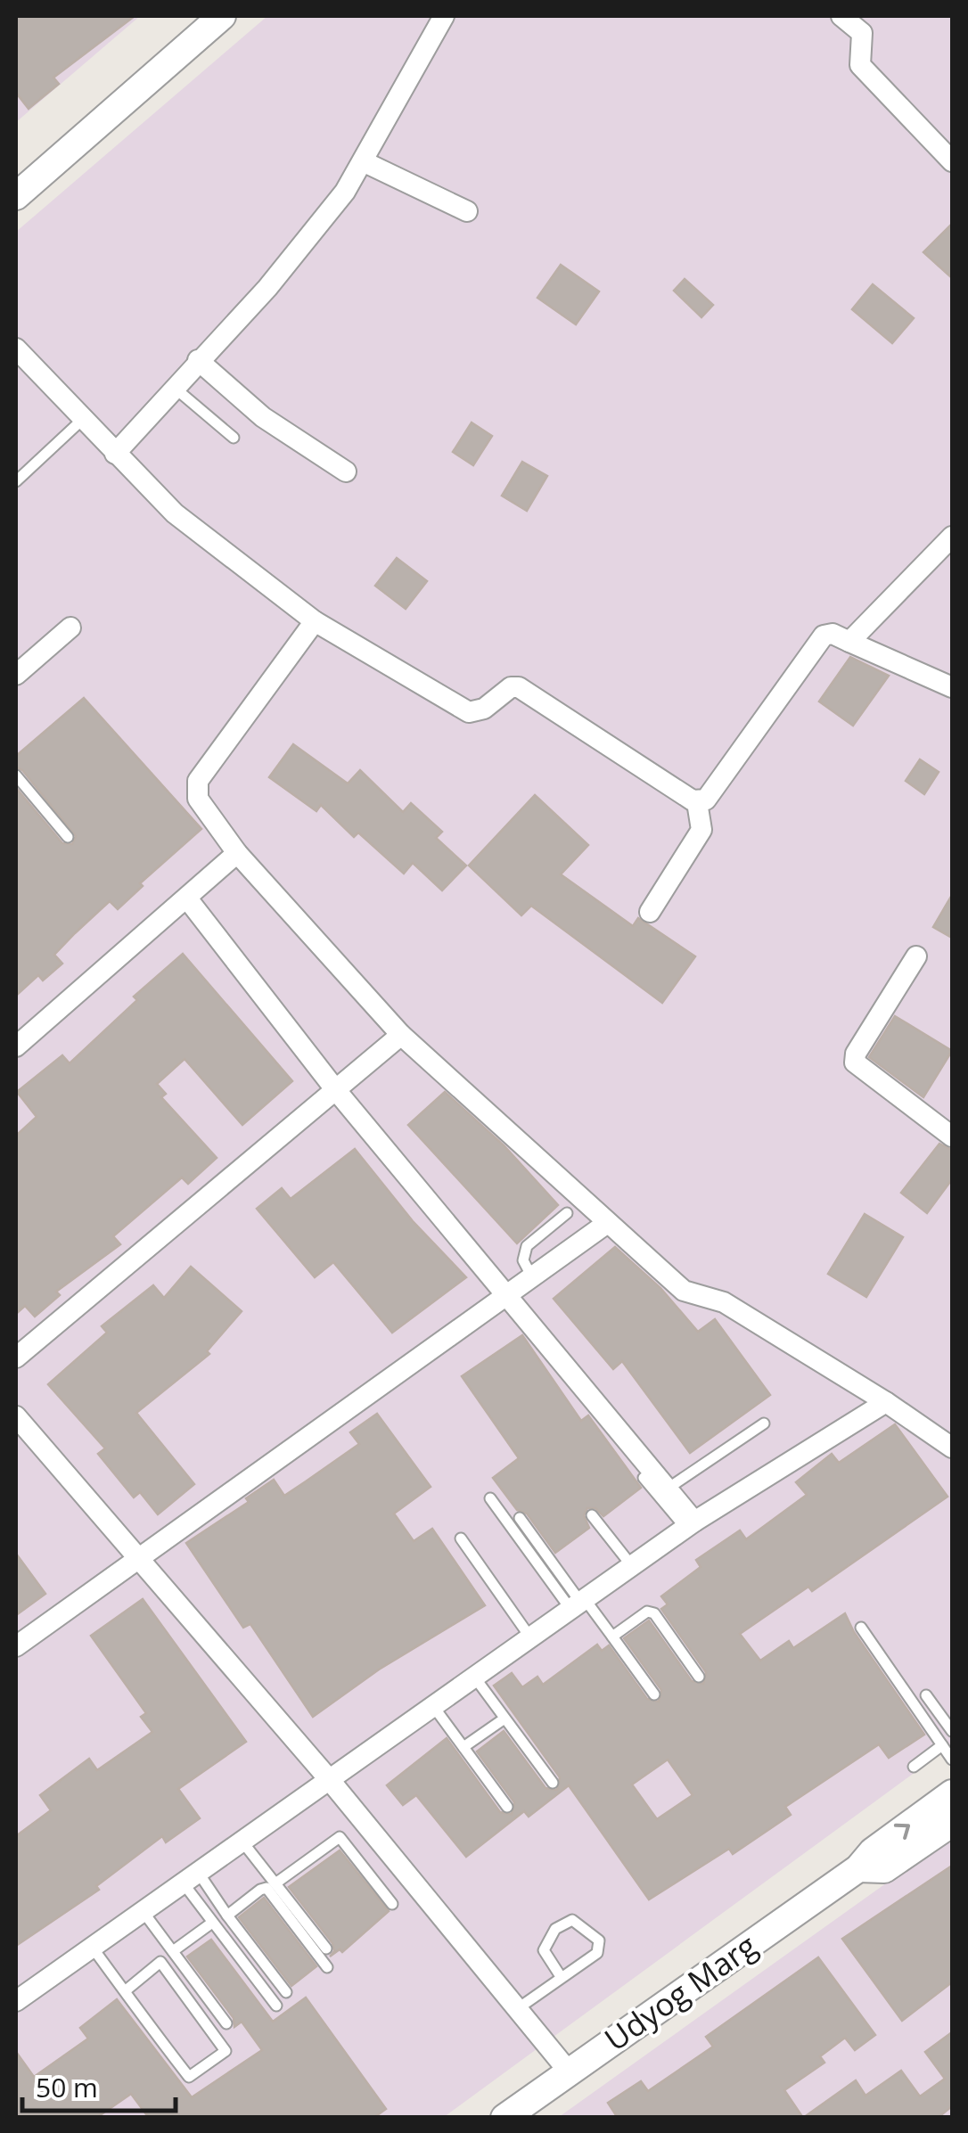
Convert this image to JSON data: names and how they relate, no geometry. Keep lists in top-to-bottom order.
{
  "streets": {
    "street": ["Udyog Marg"]
  },
  "scale_bar": "50 m"
}
